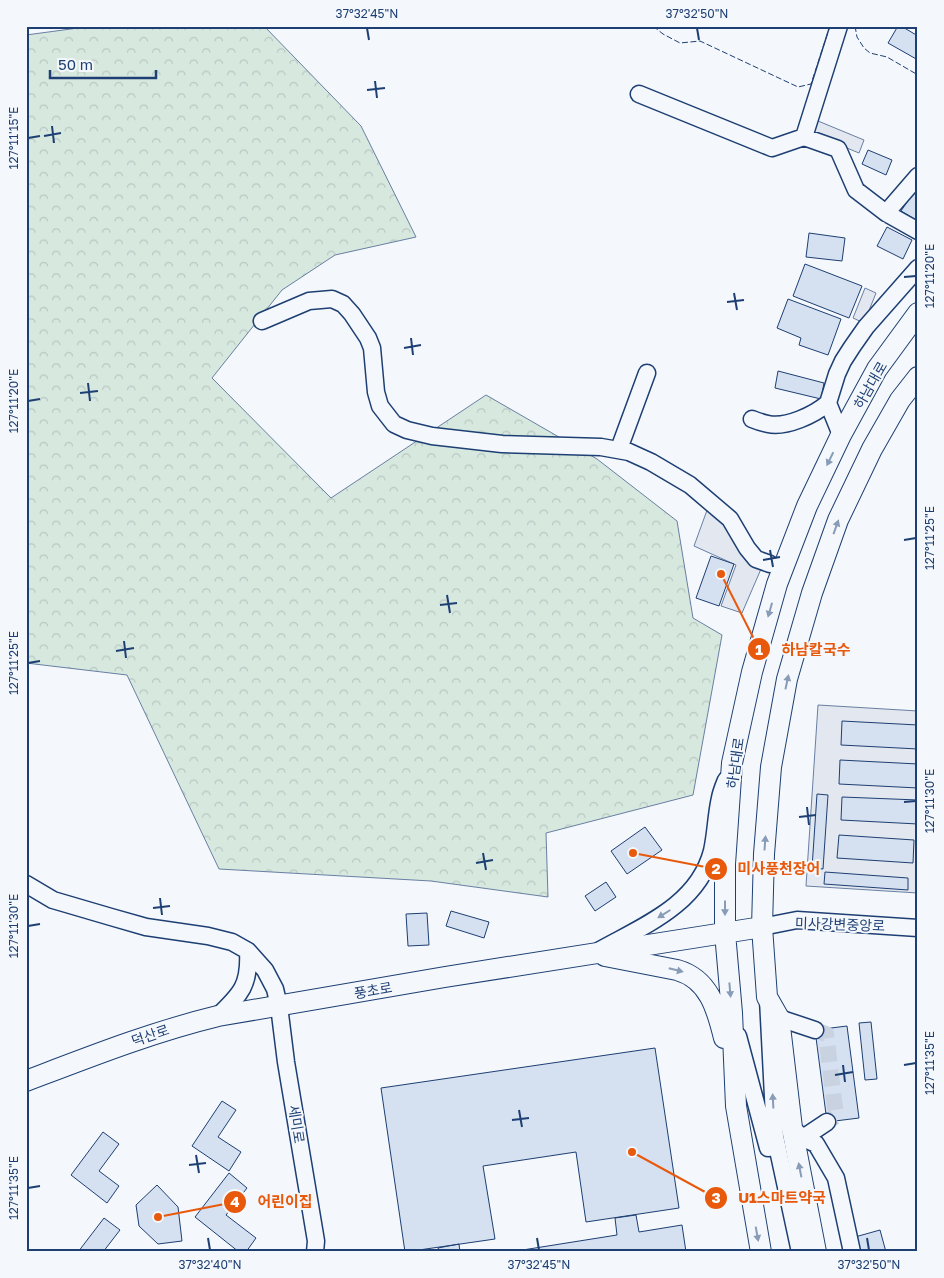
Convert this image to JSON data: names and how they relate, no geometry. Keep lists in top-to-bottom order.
{
  "streets": {
    "main road": ["하남대로", "풍초로", "덕산로"],
    "street": ["미사강변중앙로", "세미로"]
  },
  "crossings": [
    ["하남대로", "풍초로"],
    ["미사강변중앙로", "풍초로"],
    ["풍초로", "덕산로"],
    ["풍초로", "세미로"],
    ["덕산로", "세미로"]
  ],
  "places": [
    "하남칼국수",
    "미사풍천장어",
    "U1스마트약국",
    "어린이집"
  ],
  "scale_bar": "50 m",
  "coordinates": [
    "37°32'45\"N",
    "37°32'50\"N",
    "127°11'15\"E",
    "127°11'20\"E",
    "127°11'25\"E",
    "127°11'30\"E",
    "127°11'35\"E",
    "37°32'40\"N"
  ]
}
